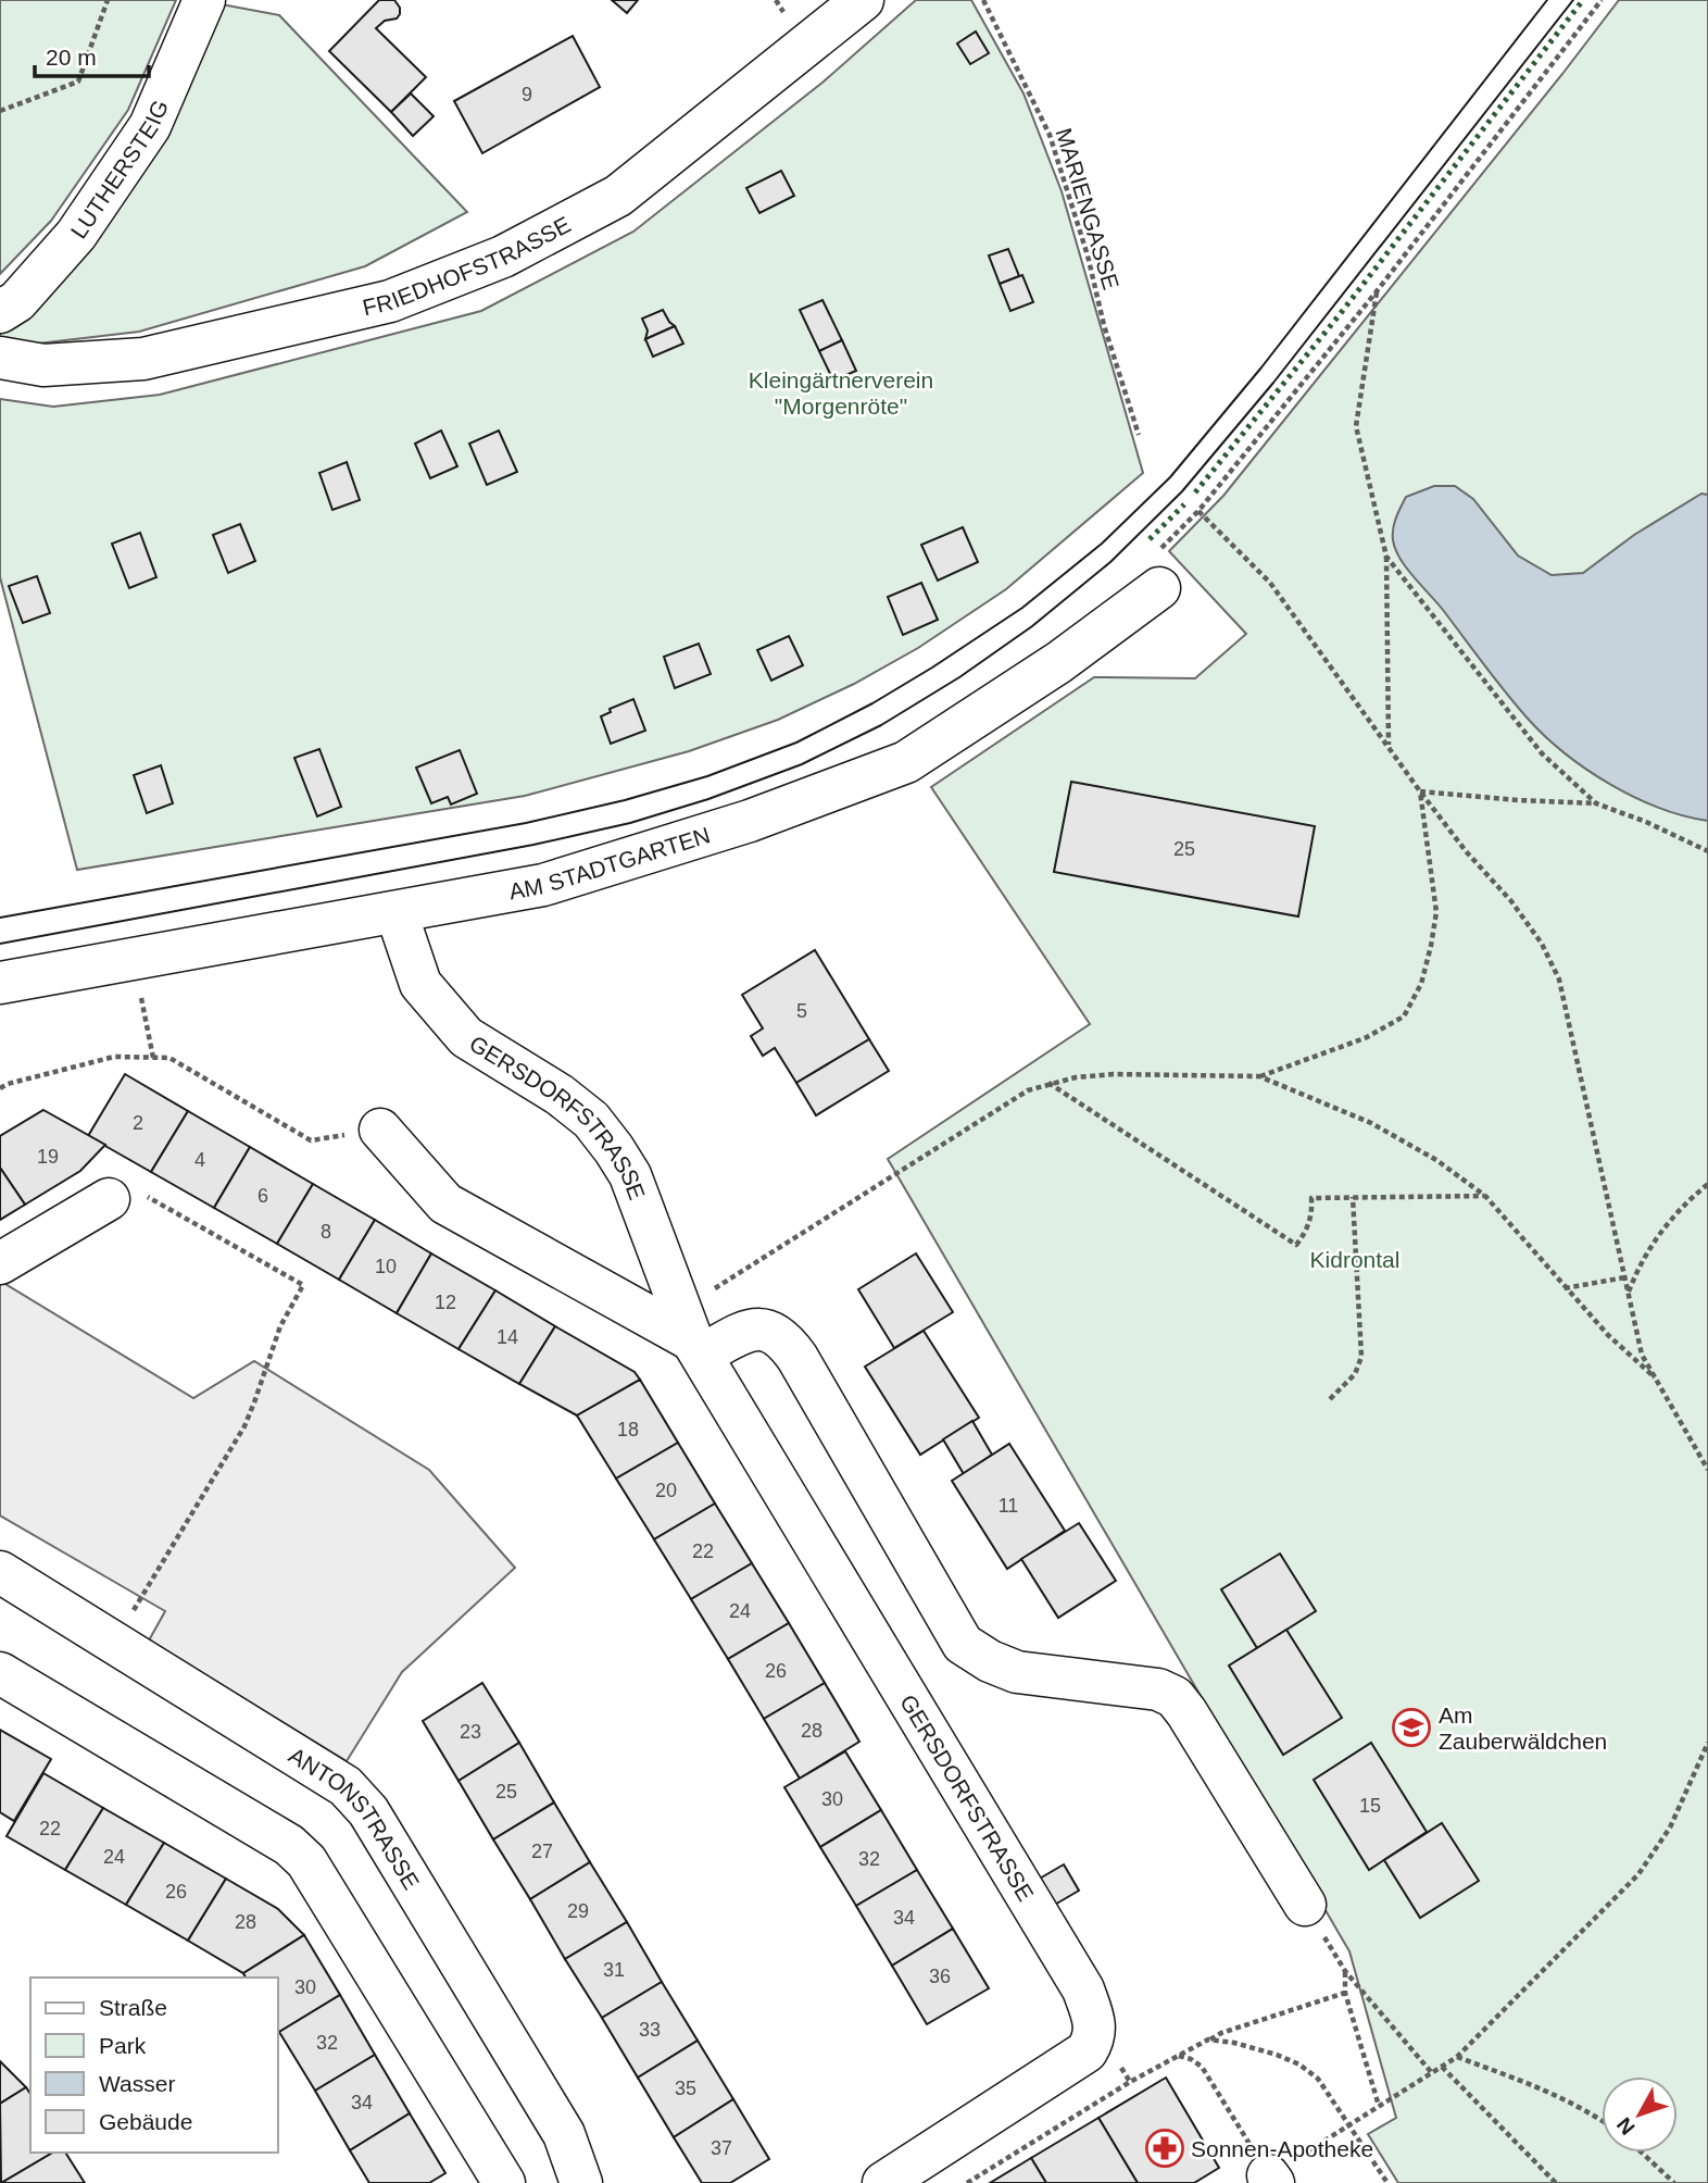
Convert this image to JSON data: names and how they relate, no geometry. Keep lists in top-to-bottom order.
{
  "streets": {
    "street": [
      "LUTHERSTEIG",
      "FRIEDHOFSTRASSE",
      "AM STADTGARTEN",
      "GERSDORFSTRASSE",
      "ANTONSTRASSE"
    ],
    "path": ["MARIENGASSE"]
  },
  "crossings": [
    ["AM STADTGARTEN", "GERSDORFSTRASSE"]
  ],
  "parks": ["Kleingärtnerverein \"Morgenröte\"", "Kidrontal"],
  "places": {
    "school or university": ["Am Zauberwäldchen"],
    "pharmacy": ["Sonnen-Apotheke"]
  },
  "house_numbers": [
    "9",
    "25",
    "5",
    "2",
    "19",
    "4",
    "6",
    "8",
    "10",
    "12",
    "14",
    "18",
    "20",
    "11",
    "22",
    "24",
    "26",
    "28",
    "23",
    "25",
    "30",
    "15",
    "22",
    "27",
    "24",
    "32",
    "26",
    "29",
    "34",
    "28",
    "31",
    "36",
    "30",
    "33",
    "32",
    "35",
    "34",
    "37"
  ],
  "legend": [
    "Straße",
    "Park",
    "Wasser",
    "Gebäude"
  ],
  "scale_bar": "20 m",
  "north": "bottom left"
}
